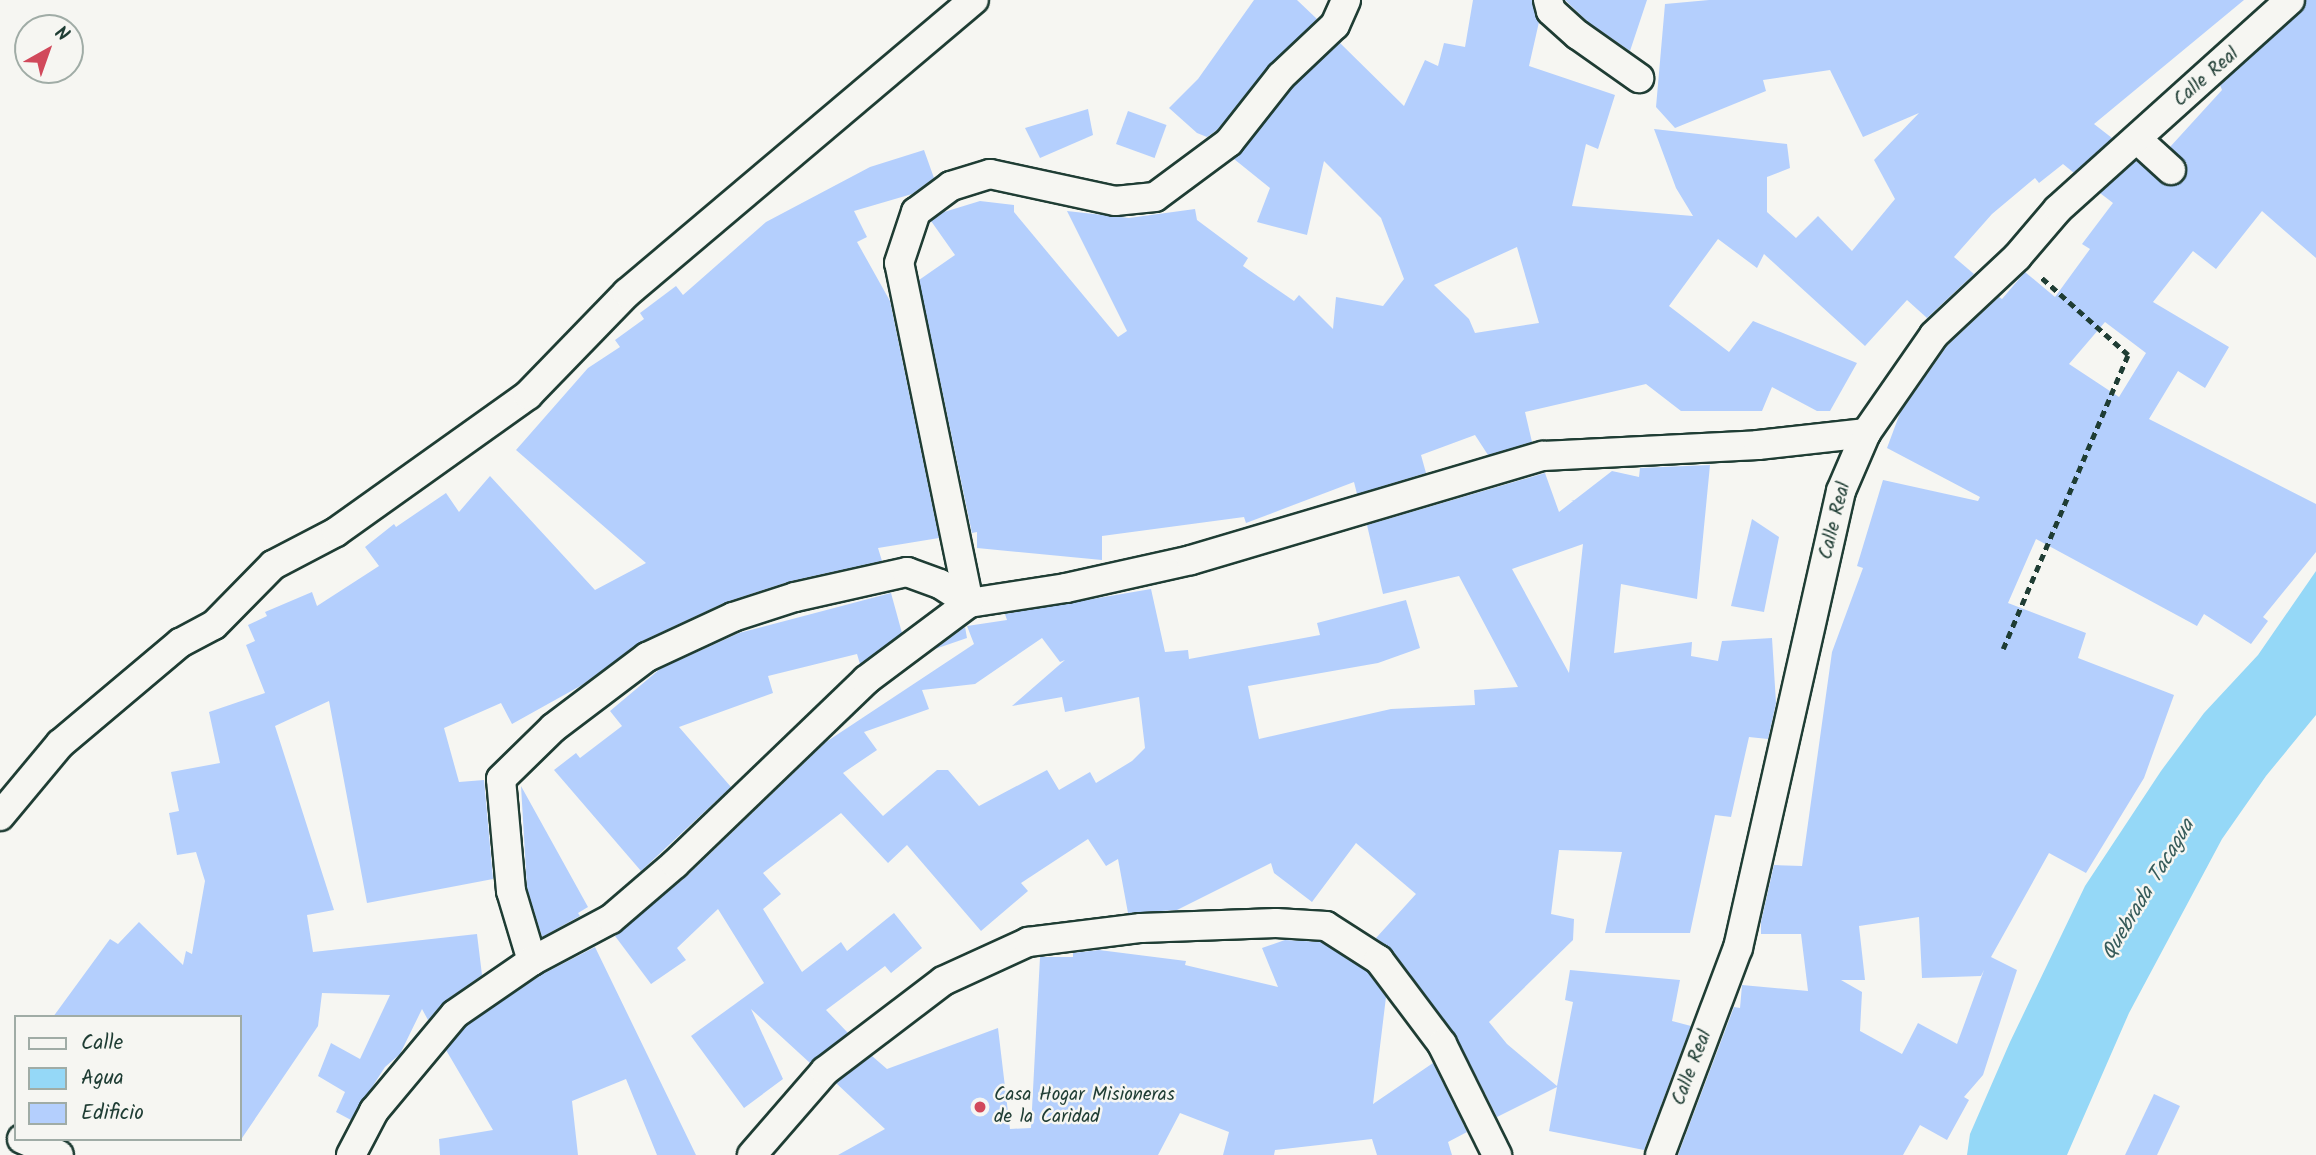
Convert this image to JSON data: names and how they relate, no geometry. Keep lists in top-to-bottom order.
{
  "streets": {
    "street": ["Calle Real"]
  },
  "water": ["Quebrada Tacagua"],
  "places": ["Casa Hogar Misioneras de la Caridad"],
  "legend": ["Calle", "Agua", "Edificio"],
  "north": "top right"
}
